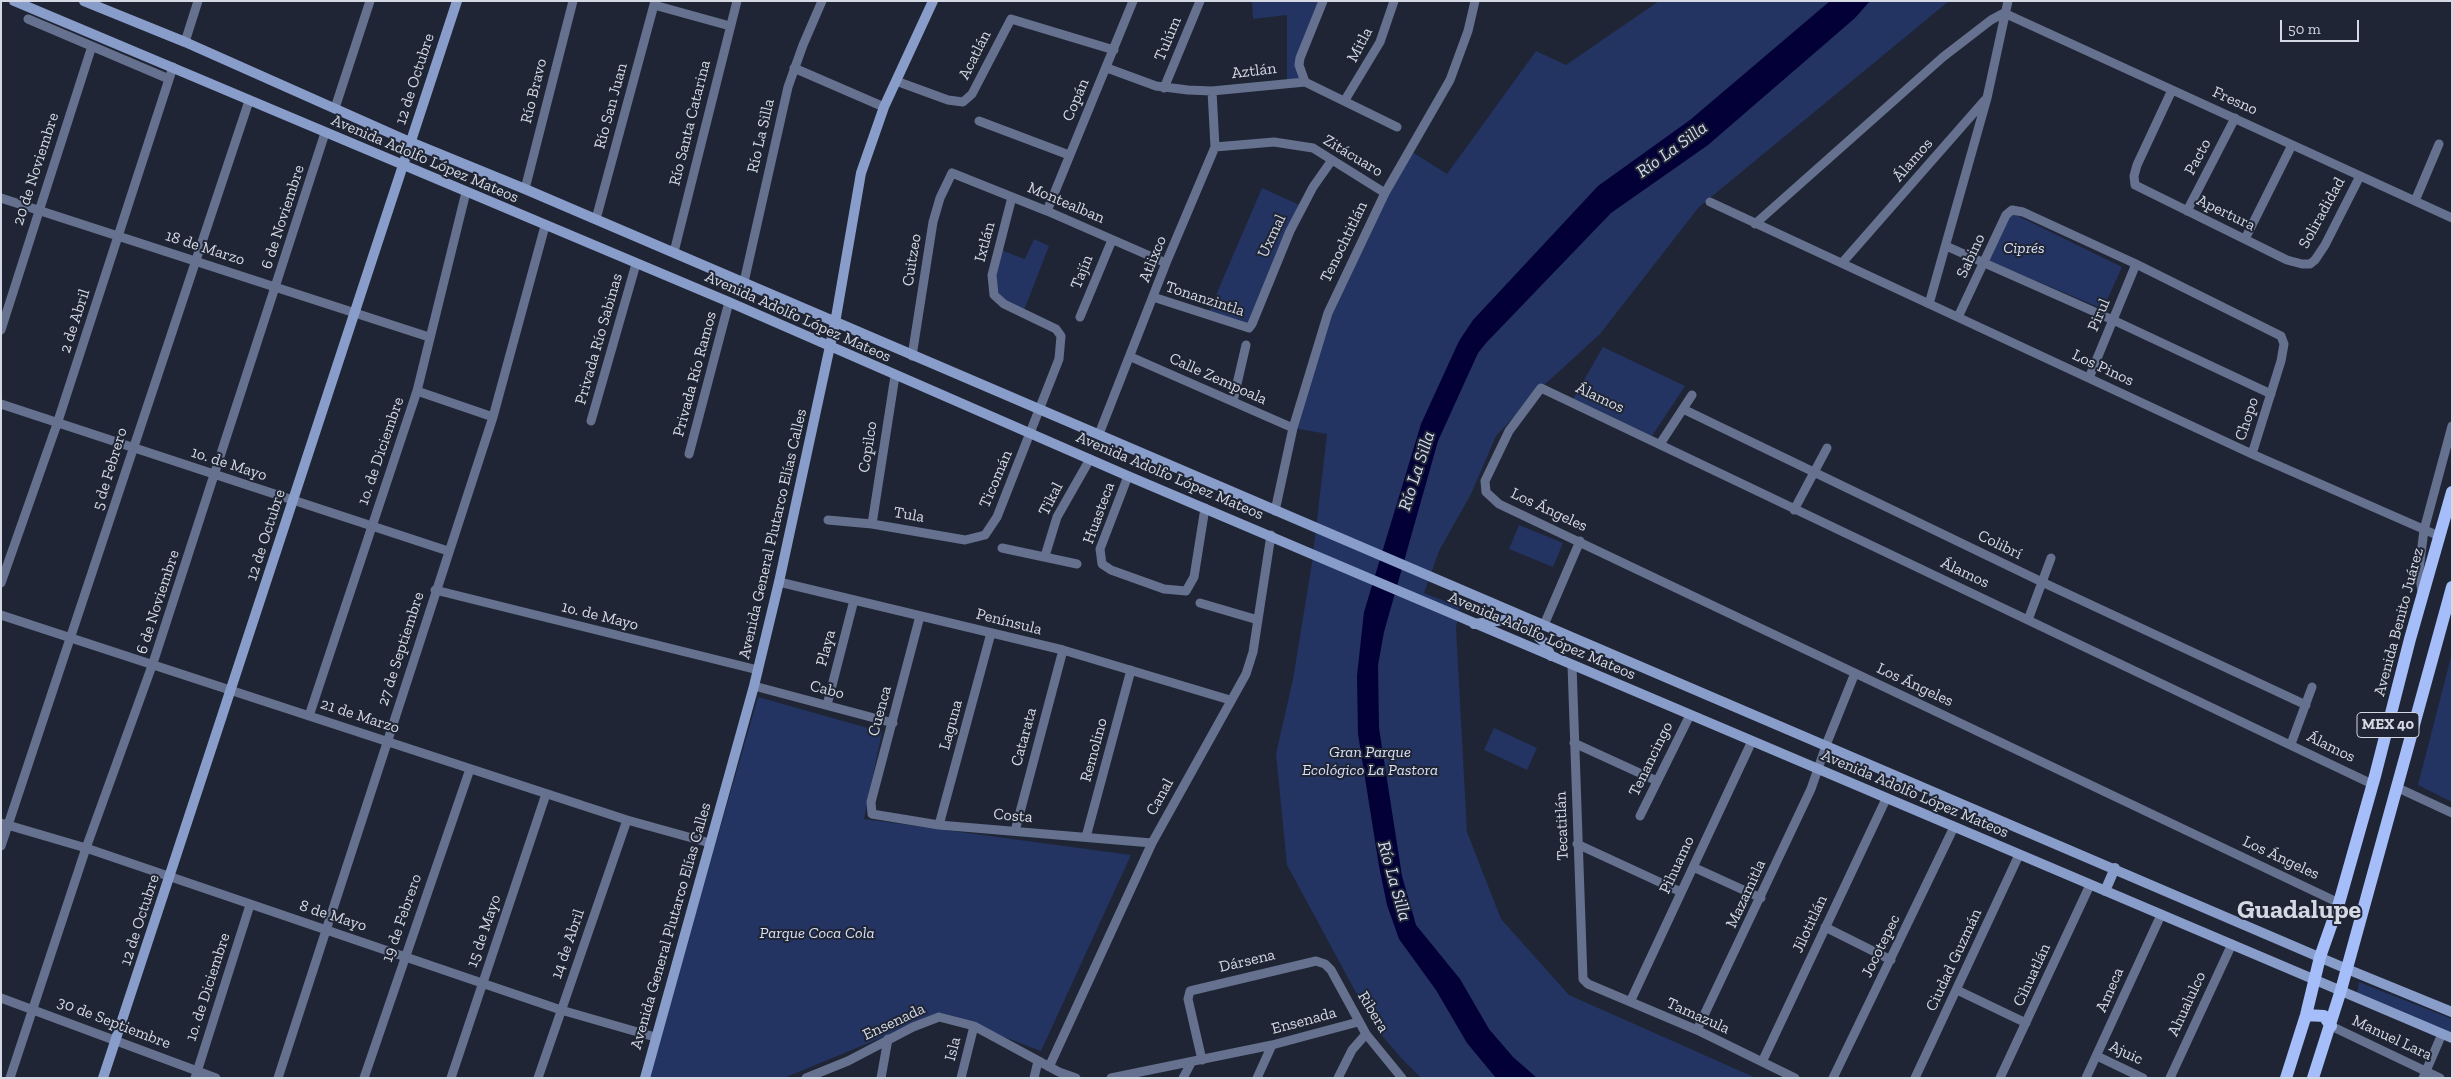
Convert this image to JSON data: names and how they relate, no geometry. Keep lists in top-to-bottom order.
{
  "streets": {
    "main road": [
      "12 de Octubre",
      "Avenida Adolfo López Mateos",
      "Avenida General Plutarco Elías Calles",
      "Avenida Benito Juárez",
      "MEX 40"
    ],
    "street": [
      "Tulúm",
      "Mitla",
      "Acatlán",
      "Aztlán",
      "Río Bravo",
      "Copán",
      "Fresno",
      "Río San Juan",
      "Río Santa Catarina",
      "Río La Silla",
      "Zitácuaro",
      "Pacto",
      "Álamos",
      "20 de Noviembre",
      "Montealban",
      "Apertura",
      "Soliradidad",
      "6 de Noviembre",
      "Uxmal",
      "Ixtlán",
      "Tenochtitlán",
      "18 de Marzo",
      "Sabino",
      "Atlixco",
      "Cuitzeo",
      "Tajín",
      "Tonanzintla",
      "Pirul",
      "2 de Abril",
      "Privada Río Sabinas",
      "Los Pinos",
      "Privada Río Ramos",
      "Calle Zempoala",
      "Chopo",
      "Copilco",
      "1o. de Diciembre",
      "1o. de Mayo",
      "5 de Febrero",
      "Ticomán",
      "Tikal",
      "Los Ángeles",
      "Huasteca",
      "Tula",
      "Colibrí",
      "Península",
      "Playa",
      "27 de Septiembre",
      "Cabo",
      "Cuenca",
      "21 de Marzo",
      "Laguna",
      "Catarata",
      "Remolino",
      "Tenancingo",
      "Canal",
      "Costa",
      "Tecatitlán",
      "Pihuamo",
      "Mazamitla",
      "8 de Mayo",
      "19 de Febrero",
      "Jilotitlán",
      "15 de Mayo",
      "14 de Abril",
      "Jocotepec",
      "Ciudad Guzmán",
      "Dársena",
      "Cihuatlán",
      "Ameca",
      "Ahualulco",
      "Ribera",
      "Tamazula",
      "Ensenada",
      "30 de Septiembre",
      "Manuel Lara",
      "Isla",
      "Ajuic"
    ]
  },
  "crossings": [
    ["Tulúm", "Aztlán"],
    ["Mitla", "Aztlán"],
    ["Acatlán", "Copán"],
    ["Acatlán", "Avenida General Plutarco Elías Calles"],
    ["Aztlán", "Copán"],
    ["Aztlán", "Atlixco"],
    ["12 de Octubre", "Avenida Adolfo López Mateos"],
    ["12 de Octubre", "18 de Marzo"],
    ["12 de Octubre", "1o. de Mayo"],
    ["12 de Octubre", "21 de Marzo"],
    ["12 de Octubre", "8 de Mayo"],
    ["12 de Octubre", "30 de Septiembre"],
    ["Río Bravo", "Avenida Adolfo López Mateos"],
    ["Copán", "Montealban"],
    ["Fresno", "Pacto"],
    ["Fresno", "Apertura"],
    ["Fresno", "Soliradidad"],
    ["Río San Juan", "Avenida Adolfo López Mateos"],
    ["Río Santa Catarina", "Avenida Adolfo López Mateos"],
    ["Río La Silla", "Avenida Adolfo López Mateos"],
    ["Zitácuaro", "Uxmal"],
    ["Zitácuaro", "Tenochtitlán"],
    ["Zitácuaro", "Atlixco"],
    ["Pacto", "Apertura"],
    ["Avenida Adolfo López Mateos", "6 de Noviembre"],
    ["Avenida Adolfo López Mateos", "Ixtlán"],
    ["Avenida Adolfo López Mateos", "Tenochtitlán"],
    ["Avenida Adolfo López Mateos", "Atlixco"],
    ["Avenida Adolfo López Mateos", "Cuitzeo"],
    ["Avenida Adolfo López Mateos", "2 de Abril"],
    ["Avenida Adolfo López Mateos", "Privada Río Sabinas"],
    ["Avenida Adolfo López Mateos", "Privada Río Ramos"],
    ["Avenida Adolfo López Mateos", "Copilco"],
    ["Avenida Adolfo López Mateos", "1o. de Diciembre"],
    ["Avenida Adolfo López Mateos", "5 de Febrero"],
    ["Avenida Adolfo López Mateos", "Ticomán"],
    ["Avenida Adolfo López Mateos", "Tikal"],
    ["Avenida Adolfo López Mateos", "Huasteca"],
    ["Avenida Adolfo López Mateos", "Avenida General Plutarco Elías Calles"],
    ["Avenida Adolfo López Mateos", "Avenida Benito Juárez"],
    ["Avenida Adolfo López Mateos", "27 de Septiembre"],
    ["Avenida Adolfo López Mateos", "MEX 40"],
    ["Avenida Adolfo López Mateos", "Tenancingo"],
    ["Avenida Adolfo López Mateos", "Canal"],
    ["Avenida Adolfo López Mateos", "Tecatitlán"],
    ["Avenida Adolfo López Mateos", "Pihuamo"],
    ["Avenida Adolfo López Mateos", "Mazamitla"],
    ["Avenida Adolfo López Mateos", "Jilotitlán"],
    ["Avenida Adolfo López Mateos", "Jocotepec"],
    ["Avenida Adolfo López Mateos", "Ciudad Guzmán"],
    ["Avenida Adolfo López Mateos", "Cihuatlán"],
    ["Avenida Adolfo López Mateos", "Ameca"],
    ["Avenida Adolfo López Mateos", "Ahualulco"],
    ["Álamos", "Los Pinos"],
    ["Álamos", "Los Ángeles"],
    ["Álamos", "Avenida Benito Juárez"],
    ["20 de Noviembre", "18 de Marzo"],
    ["Montealban", "Ixtlán"],
    ["Montealban", "Atlixco"],
    ["Montealban", "Cuitzeo"],
    ["Montealban", "Tajín"],
    ["Apertura", "Soliradidad"],
    ["6 de Noviembre", "18 de Marzo"],
    ["6 de Noviembre", "1o. de Mayo"],
    ["6 de Noviembre", "21 de Marzo"],
    ["6 de Noviembre", "8 de Mayo"],
    ["6 de Noviembre", "30 de Septiembre"],
    ["Uxmal", "Tonanzintla"],
    ["Ixtlán", "Ticomán"],
    ["Tenochtitlán", "Calle Zempoala"],
    ["18 de Marzo", "2 de Abril"],
    ["18 de Marzo", "1o. de Diciembre"],
    ["18 de Marzo", "5 de Febrero"],
    ["Sabino", "Pirul"],
    ["Sabino", "Los Pinos"],
    ["Atlixco", "Tonanzintla"],
    ["Atlixco", "Calle Zempoala"],
    ["Pirul", "Los Pinos"],
    ["2 de Abril", "1o. de Mayo"],
    ["Los Pinos", "Chopo"],
    ["Los Pinos", "Avenida Benito Juárez"],
    ["Copilco", "Tula"],
    ["1o. de Diciembre", "1o. de Mayo"],
    ["1o. de Diciembre", "21 de Marzo"],
    ["1o. de Diciembre", "8 de Mayo"],
    ["1o. de Diciembre", "30 de Septiembre"],
    ["1o. de Mayo", "5 de Febrero"],
    ["1o. de Mayo", "Avenida General Plutarco Elías Calles"],
    ["1o. de Mayo", "27 de Septiembre"],
    ["5 de Febrero", "21 de Marzo"],
    ["5 de Febrero", "8 de Mayo"],
    ["Ticomán", "Tula"],
    ["Los Ángeles", "Avenida Benito Juárez"],
    ["Los Ángeles", "Mazamitla"],
    ["Avenida General Plutarco Elías Calles", "Península"],
    ["Avenida General Plutarco Elías Calles", "Cabo"],
    ["Avenida General Plutarco Elías Calles", "21 de Marzo"],
    ["Avenida General Plutarco Elías Calles", "8 de Mayo"],
    ["Península", "Playa"],
    ["Península", "Cuenca"],
    ["Península", "Laguna"],
    ["Península", "Catarata"],
    ["Península", "Remolino"],
    ["Península", "Canal"],
    ["Playa", "Cabo"],
    ["27 de Septiembre", "21 de Marzo"],
    ["27 de Septiembre", "8 de Mayo"],
    ["Cabo", "Cuenca"],
    ["Cuenca", "Costa"],
    ["21 de Marzo", "19 de Febrero"],
    ["21 de Marzo", "15 de Mayo"],
    ["21 de Marzo", "14 de Abril"],
    ["Laguna", "Costa"],
    ["MEX 40", "Manuel Lara"],
    ["Catarata", "Costa"],
    ["Remolino", "Costa"],
    ["Canal", "Costa"],
    ["Canal", "Ensenada"],
    ["Tecatitlán", "Tamazula"],
    ["Pihuamo", "Tamazula"],
    ["Mazamitla", "Tamazula"],
    ["8 de Mayo", "19 de Febrero"],
    ["8 de Mayo", "15 de Mayo"],
    ["8 de Mayo", "14 de Abril"],
    ["Jilotitlán", "Tamazula"],
    ["Dársena", "Ribera"],
    ["Dársena", "Ensenada"],
    ["Ameca", "Ajuic"],
    ["Ribera", "Ensenada"],
    ["Ensenada", "Isla"]
  ],
  "districts": ["Guadalupe"],
  "water": ["Río La Silla"],
  "parks": ["Ciprés", "Gran Parque Ecológico La Pastora", "Parque Coca Cola"],
  "scale_bar": "50 m"
}
